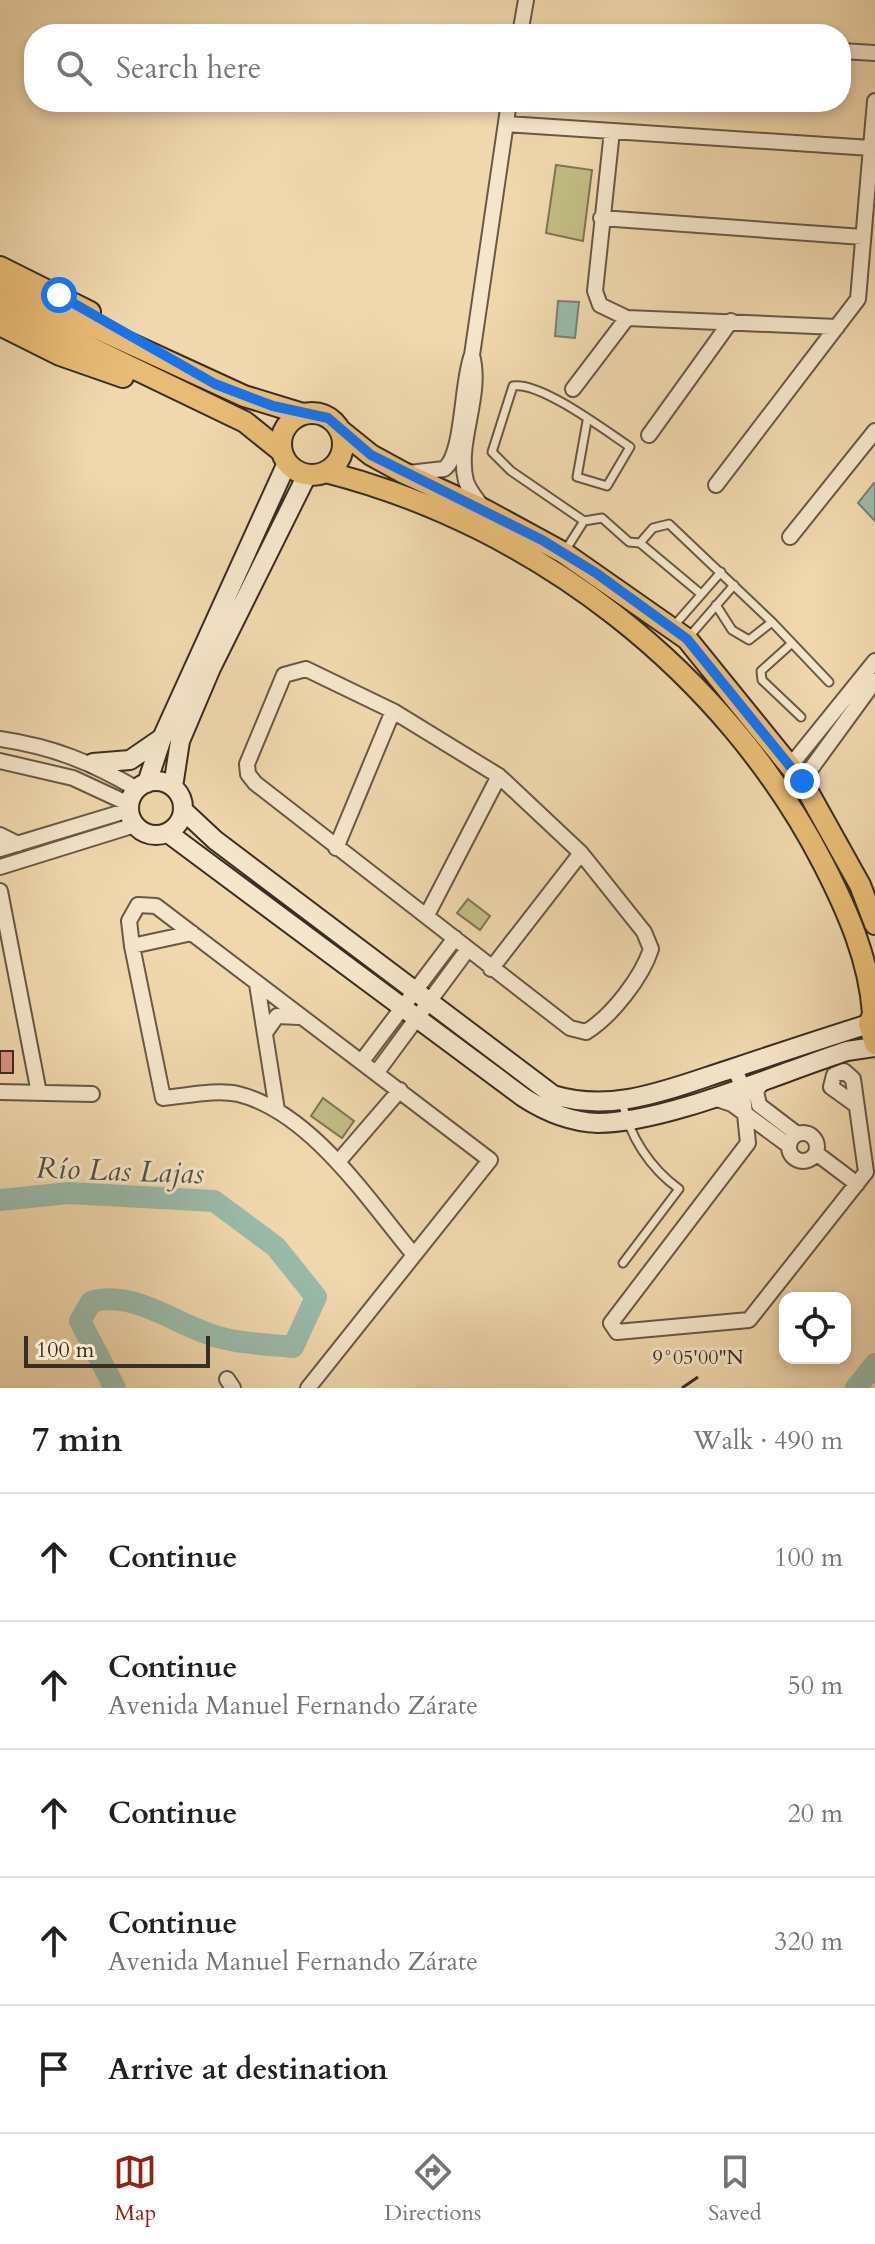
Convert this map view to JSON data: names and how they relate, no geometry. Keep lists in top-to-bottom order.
{
  "water": ["Río Las Lajas"],
  "scale_bar": "100 m",
  "page": {
    "search": "Search here",
    "scale": "100 m",
    "heading": ["7 min", "Walk · 490 m"],
    "list": [
      ["Continue", "100 m"],
      ["Continue", "Avenida Manuel Fernando Zárate", "50 m"],
      ["Continue", "20 m"],
      ["Continue", "Avenida Manuel Fernando Zárate", "320 m"],
      "Arrive at destination"
    ],
    "nav": ["Map", "Directions", "Saved"]
  },
  "coordinates": ["9°05'00\"N"]
}
